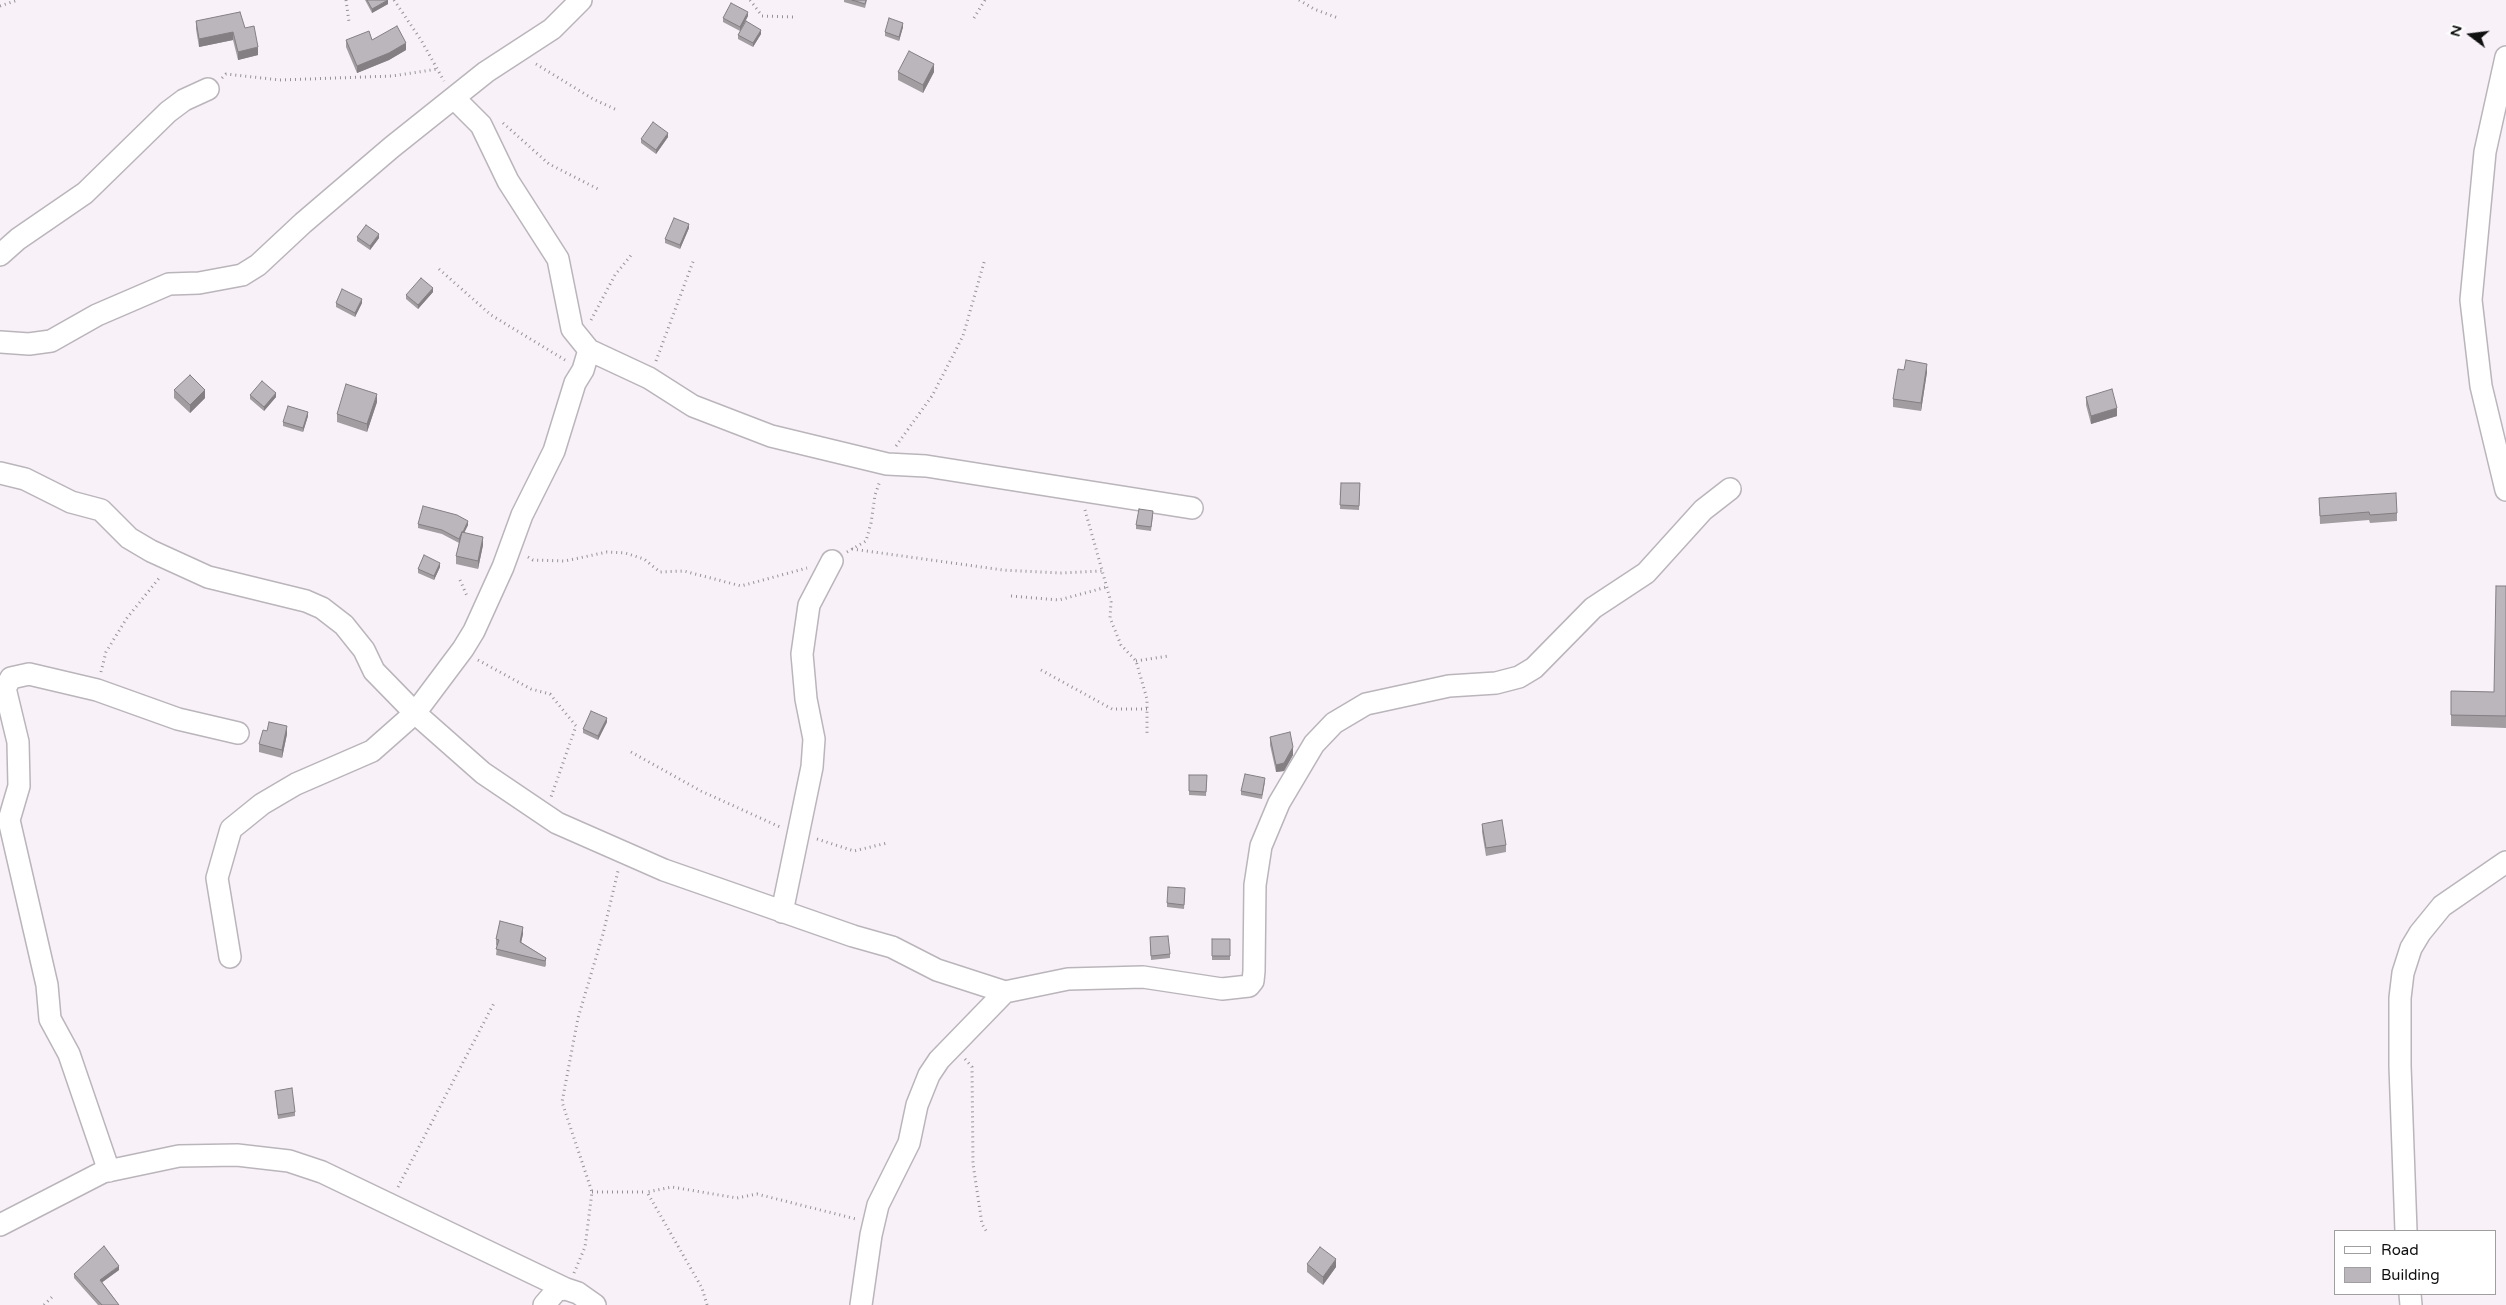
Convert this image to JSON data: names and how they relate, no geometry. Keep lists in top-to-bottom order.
{
  "legend": ["Road", "Building"],
  "north": "left"
}
